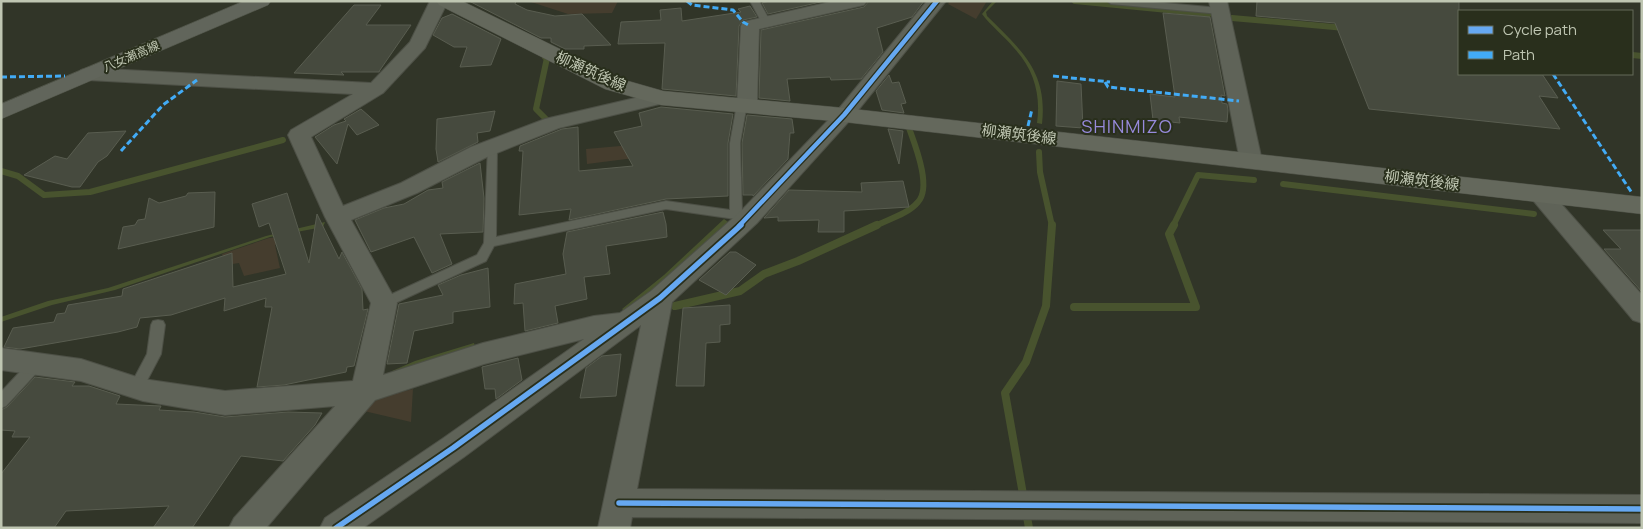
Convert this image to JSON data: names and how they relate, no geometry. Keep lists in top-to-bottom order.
{
  "streets": {
    "main road": ["八女瀬高線", "柳瀬筑後線"]
  },
  "districts": ["SHINMIZO"],
  "legend": ["Cycle path", "Path"]
}
